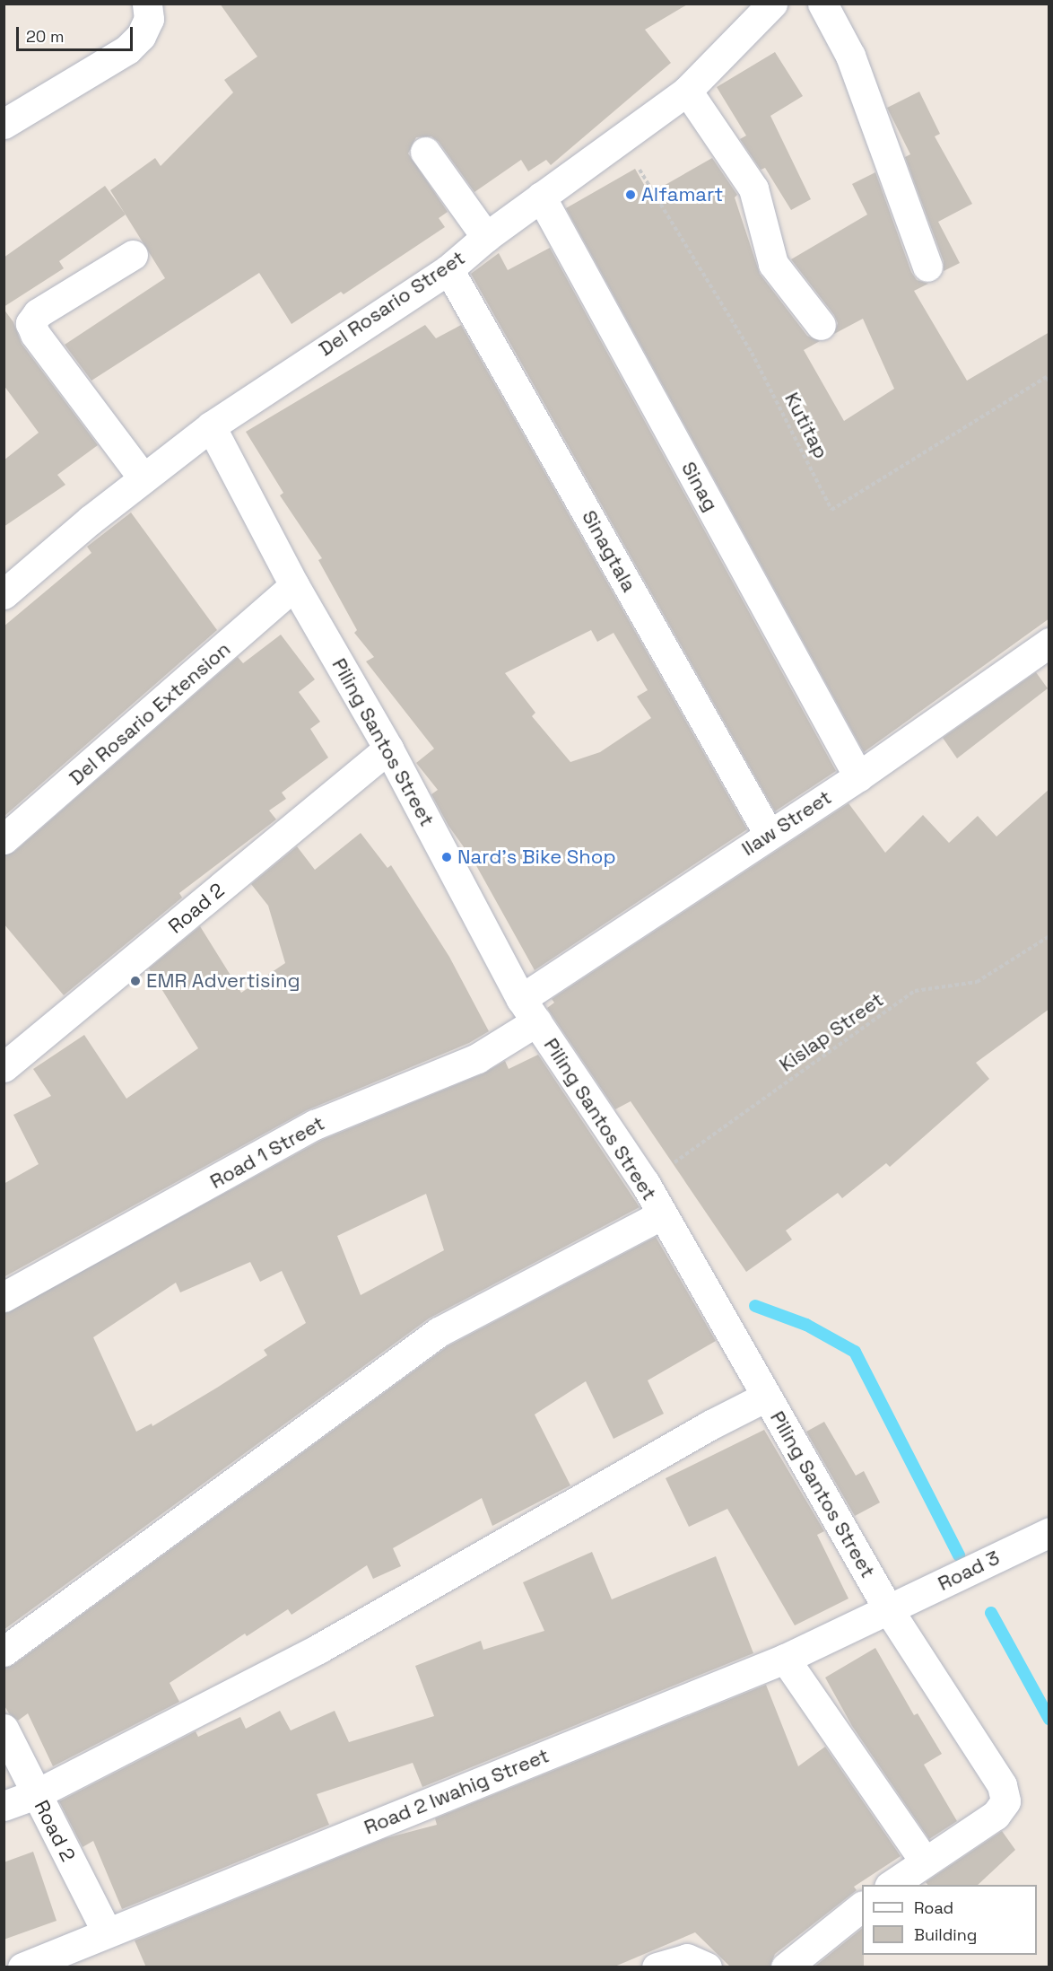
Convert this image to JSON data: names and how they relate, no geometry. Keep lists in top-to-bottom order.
{
  "streets": {
    "street": [
      "Del Rosario Street",
      "Sinag",
      "Sinagtala",
      "Del Rosario Extension",
      "Piling Santos Street",
      "Ilaw Street",
      "Road 2",
      "Road 1 Street",
      "Road 3",
      "Road 2 Iwahig Street"
    ],
    "path": ["Kutitap", "Kislap Street"]
  },
  "crossings": [
    ["Del Rosario Street", "Kutitap"],
    ["Del Rosario Street", "Sinag"],
    ["Del Rosario Street", "Sinagtala"],
    ["Del Rosario Street", "Piling Santos Street"],
    ["Sinag", "Ilaw Street"],
    ["Sinagtala", "Ilaw Street"],
    ["Del Rosario Extension", "Piling Santos Street"],
    ["Piling Santos Street", "Ilaw Street"],
    ["Piling Santos Street", "Road 2"],
    ["Piling Santos Street", "Kislap Street"],
    ["Piling Santos Street", "Road 1 Street"],
    ["Piling Santos Street", "Road 3"],
    ["Piling Santos Street", "Road 2 Iwahig Street"],
    ["Ilaw Street", "Road 1 Street"],
    ["Road 2", "Road 2 Iwahig Street"],
    ["Road 3", "Road 2 Iwahig Street"]
  ],
  "places": ["Alfamart", "Nard's Bike Shop", "EMR Advertising"],
  "legend": ["Road", "Building"],
  "scale_bar": "20 m"
}
